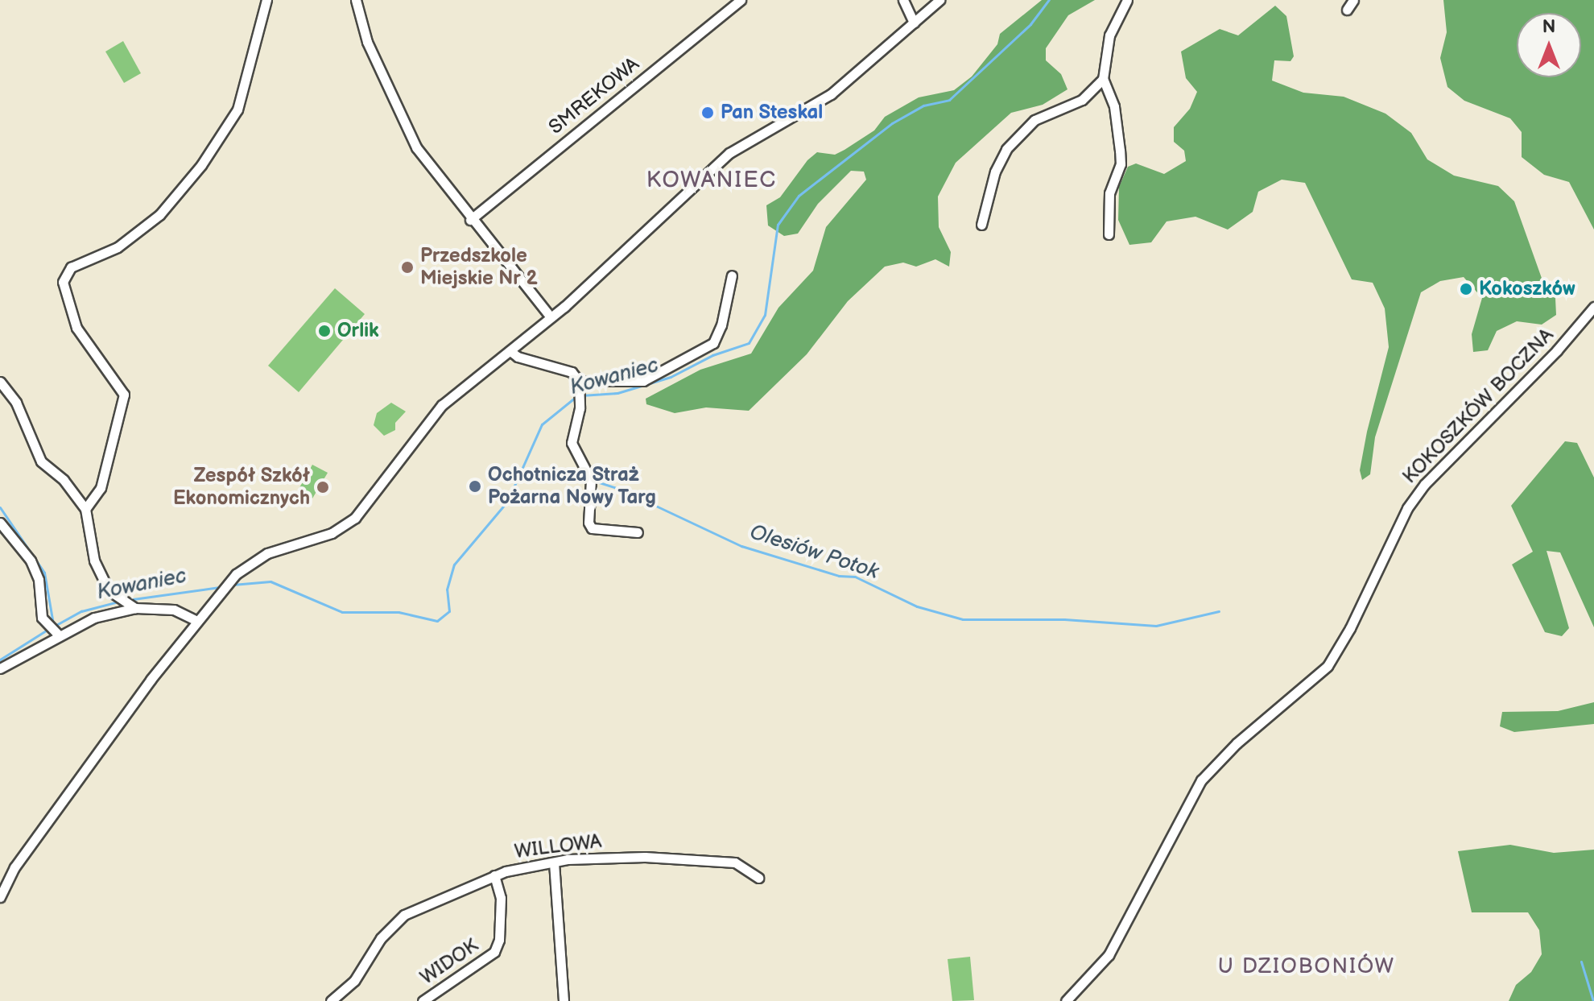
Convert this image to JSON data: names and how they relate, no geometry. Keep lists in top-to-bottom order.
{
  "streets": {
    "street": [
      "SMREKOWA",
      "KOKOSZKÓW BOCZNA",
      "WILLOWA",
      "WIDOK"
    ]
  },
  "crossings": [
    ["WILLOWA", "WIDOK"]
  ],
  "districts": ["KOWANIEC", "U DZIOBONIÓW"],
  "water": ["Kowaniec", "Olesiów Potok"],
  "places": [
    "Pan Steskal",
    "Przedszkole Miejskie Nr 2",
    "Kokoszków",
    "Orlik",
    "Ochotnicza Straż Pożarna Nowy Targ",
    "Zespół Szkół Ekonomicznych"
  ],
  "north": "top"
}
